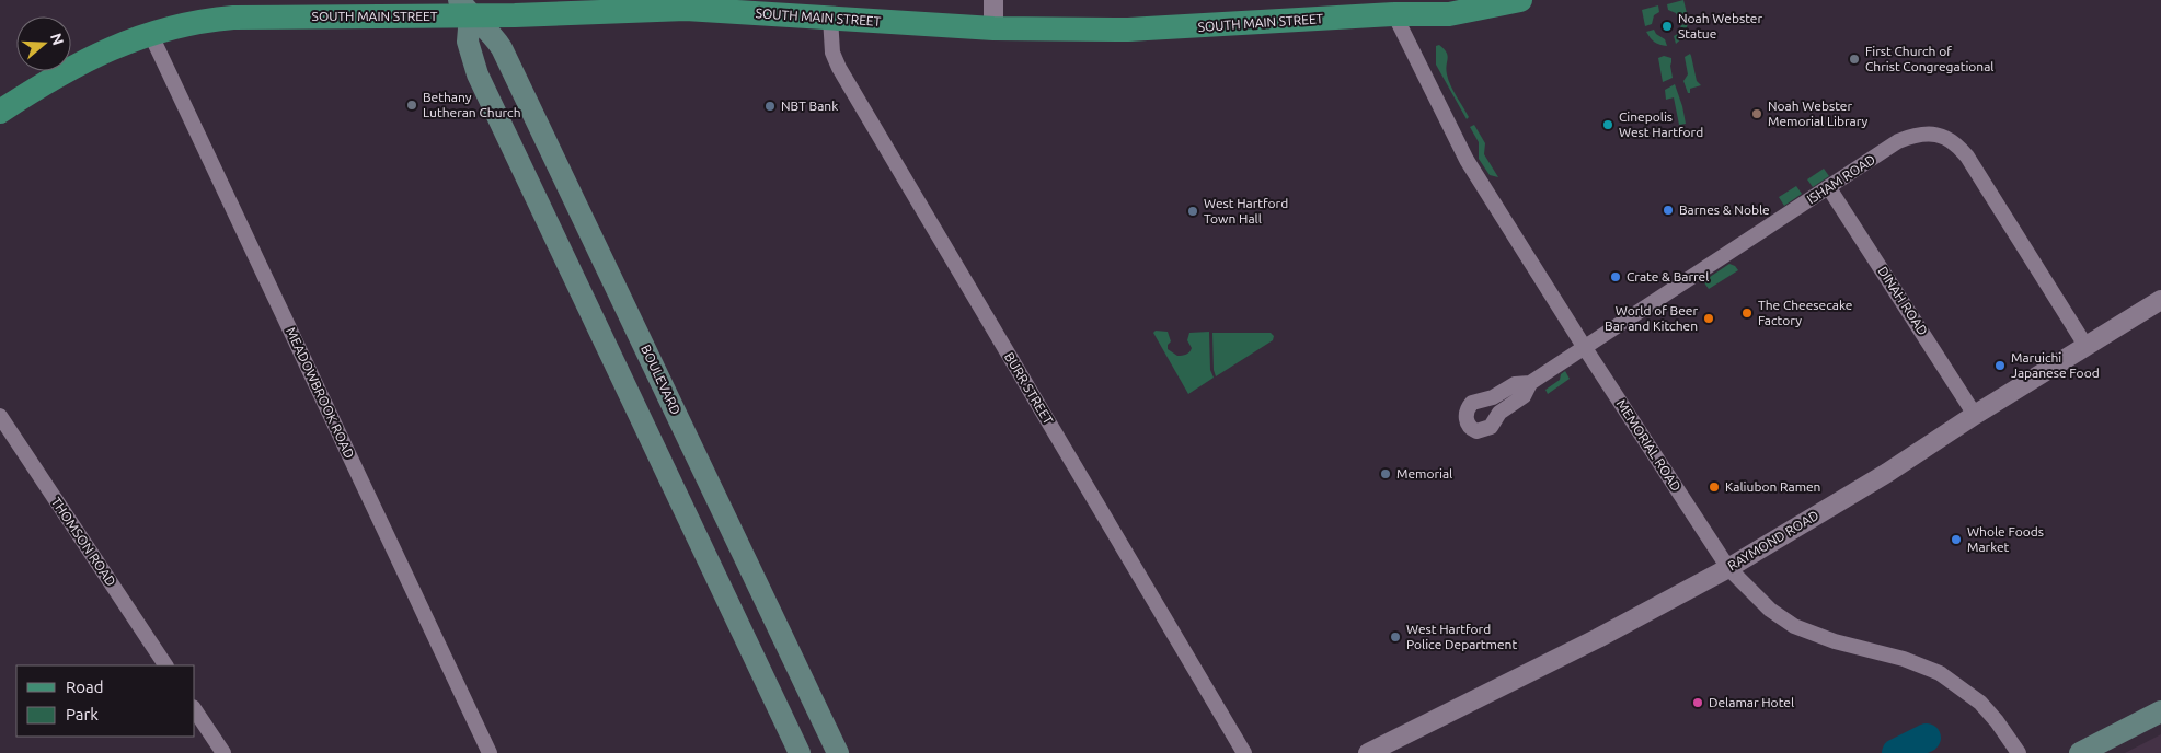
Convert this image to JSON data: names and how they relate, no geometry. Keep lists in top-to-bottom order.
{
  "streets": {
    "main road": ["SOUTH MAIN STREET", "BOULEVARD"],
    "street": [
      "ISHAM ROAD",
      "DINAH ROAD",
      "BURR STREET",
      "MEADOWBROOK ROAD",
      "MEMORIAL ROAD",
      "RAYMOND ROAD",
      "THOMSON ROAD"
    ]
  },
  "crossings": [
    ["SOUTH MAIN STREET", "BOULEVARD"],
    ["SOUTH MAIN STREET", "BURR STREET"],
    ["SOUTH MAIN STREET", "MEADOWBROOK ROAD"],
    ["SOUTH MAIN STREET", "MEMORIAL ROAD"],
    ["ISHAM ROAD", "DINAH ROAD"],
    ["ISHAM ROAD", "MEMORIAL ROAD"],
    ["ISHAM ROAD", "RAYMOND ROAD"],
    ["DINAH ROAD", "RAYMOND ROAD"],
    ["MEMORIAL ROAD", "RAYMOND ROAD"]
  ],
  "places": [
    "Noah Webster Statue",
    "First Church of Christ Congregational",
    "Bethany Lutheran Church",
    "NBT Bank",
    "Noah Webster Memorial Library",
    "Cinepolis West Hartford",
    "Barnes & Noble",
    "West Hartford Town Hall",
    "Crate & Barrel",
    "The Cheesecake Factory",
    "World of Beer Bar and Kitchen",
    "Maruichi Japanese Food",
    "Memorial",
    "Kaliubon Ramen",
    "Whole Foods Market",
    "West Hartford Police Department",
    "Delamar Hotel"
  ],
  "legend": ["Road", "Park"],
  "north": "right"
}
